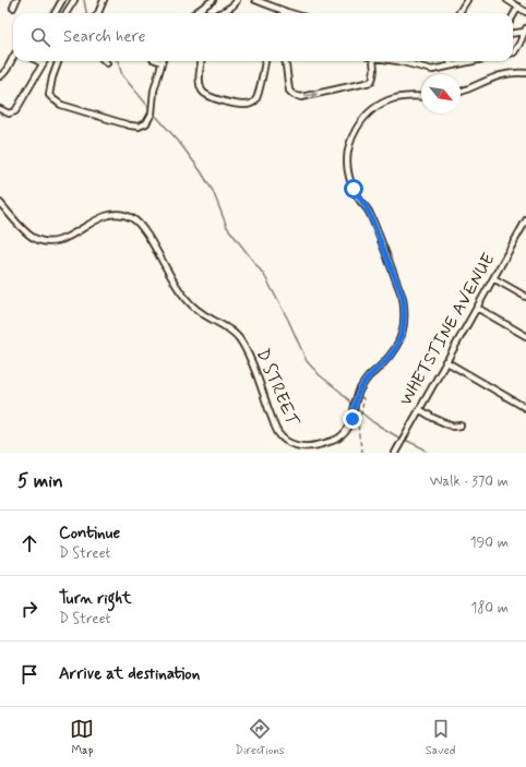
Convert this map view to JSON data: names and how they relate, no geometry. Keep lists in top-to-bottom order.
{
  "streets": {
    "street": ["WHETSTINE AVENUE", "D STREET"]
  },
  "north": "bottom right",
  "page": {
    "search": "Search here",
    "heading": ["5 min", "Walk · 370 m"],
    "list": [
      ["Continue", "D Street", "190 m"],
      ["Turn right", "D Street", "180 m"],
      "Arrive at destination"
    ],
    "nav": ["Map", "Directions", "Saved"]
  }
}
